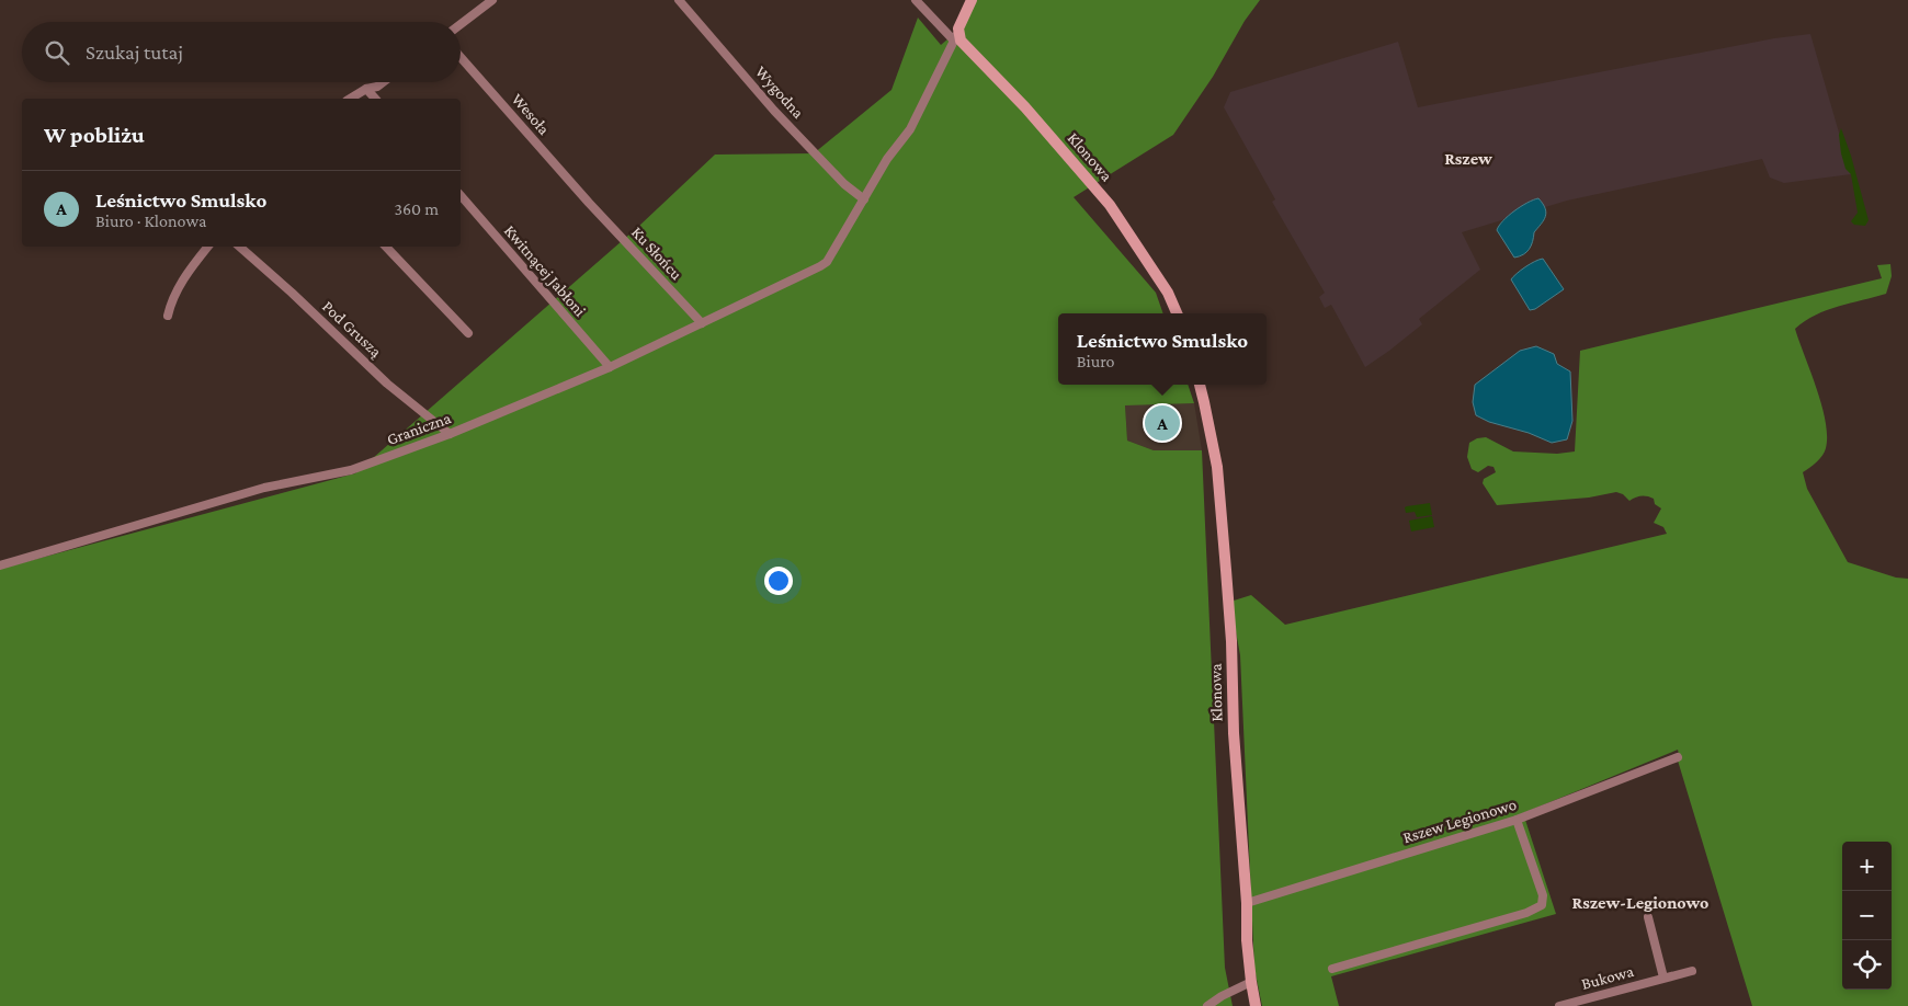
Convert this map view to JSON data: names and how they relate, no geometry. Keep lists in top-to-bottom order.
{
  "streets": {
    "street": [
      "Wygodna",
      "Wesoła",
      "Klonowa",
      "Ku Słońcu",
      "Kwitnącej Jabłoni",
      "Pod Gruszą",
      "Graniczna",
      "Rszew Legionowo",
      "Bukowa"
    ]
  },
  "crossings": [
    ["Wygodna", "Graniczna"],
    ["Wesoła", "Ku Słońcu"],
    ["Klonowa", "Rszew Legionowo"],
    ["Ku Słońcu", "Graniczna"],
    ["Kwitnącej Jabłoni", "Graniczna"],
    ["Pod Gruszą", "Graniczna"]
  ],
  "districts": ["Rszew", "Rszew-Legionowo"],
  "page": {
    "search": "Szukaj tutaj",
    "heading": "W pobliżu",
    "list": [
      {
        "mark": "A",
        "name": "Leśnictwo Smulsko",
        "note": "Biuro · Klonowa",
        "value": "360 m"
      }
    ],
    "popup": ["Leśnictwo Smulsko", "Biuro"],
    "pins": "A",
    "map_buttons": ["+", "−"]
  }
}
